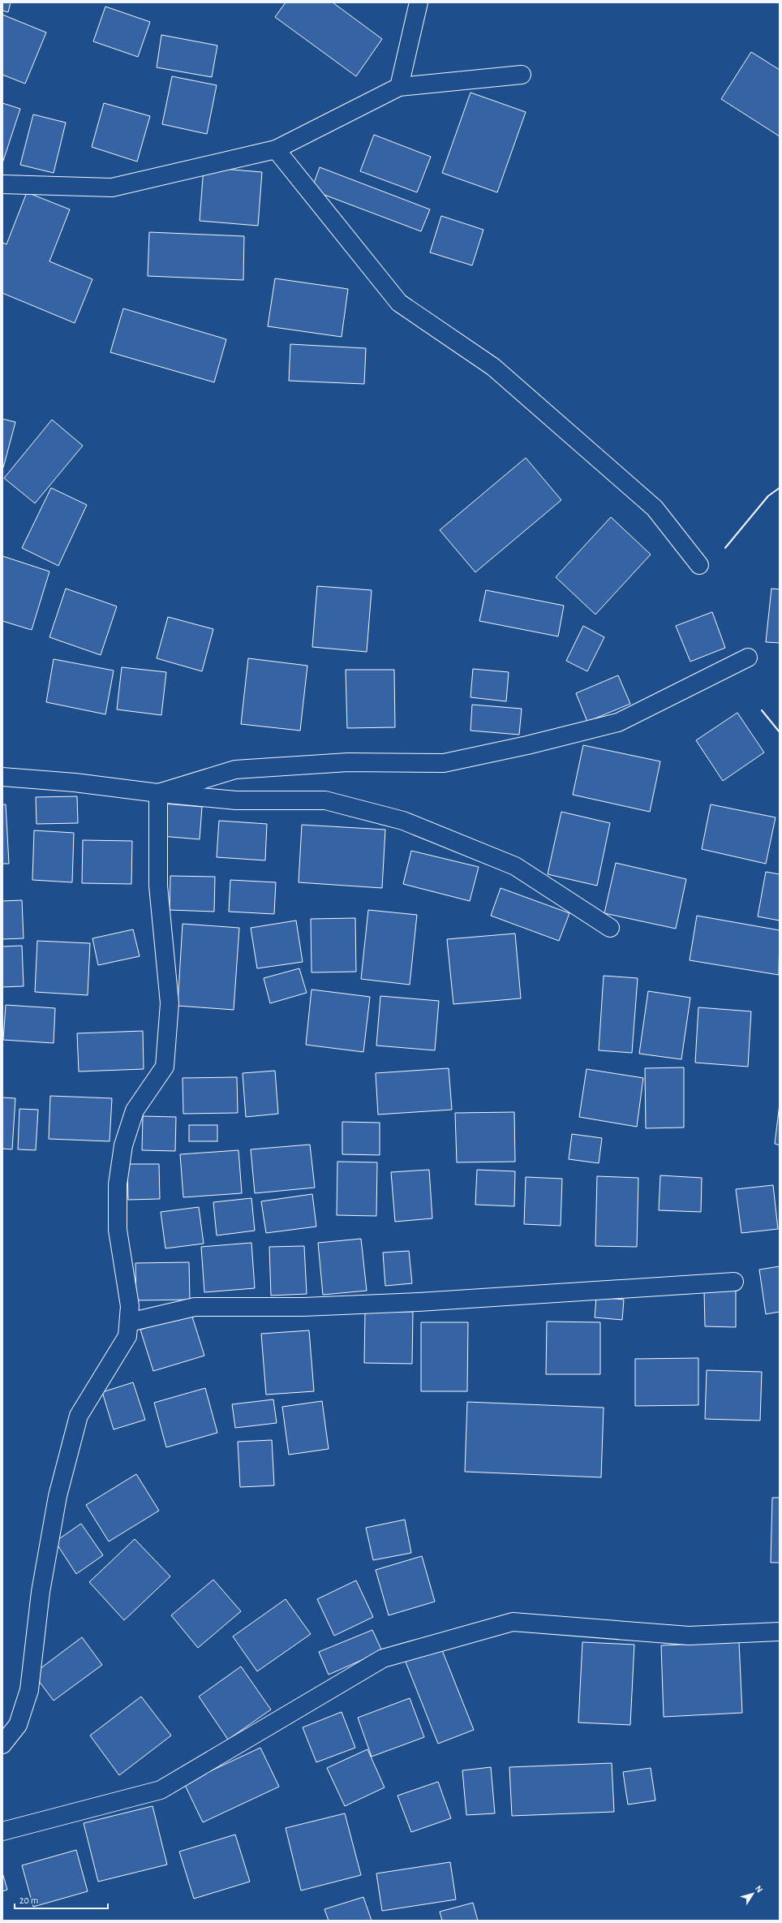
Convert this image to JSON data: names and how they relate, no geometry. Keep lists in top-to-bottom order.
{
  "scale_bar": "20 m",
  "north": "top right"
}
